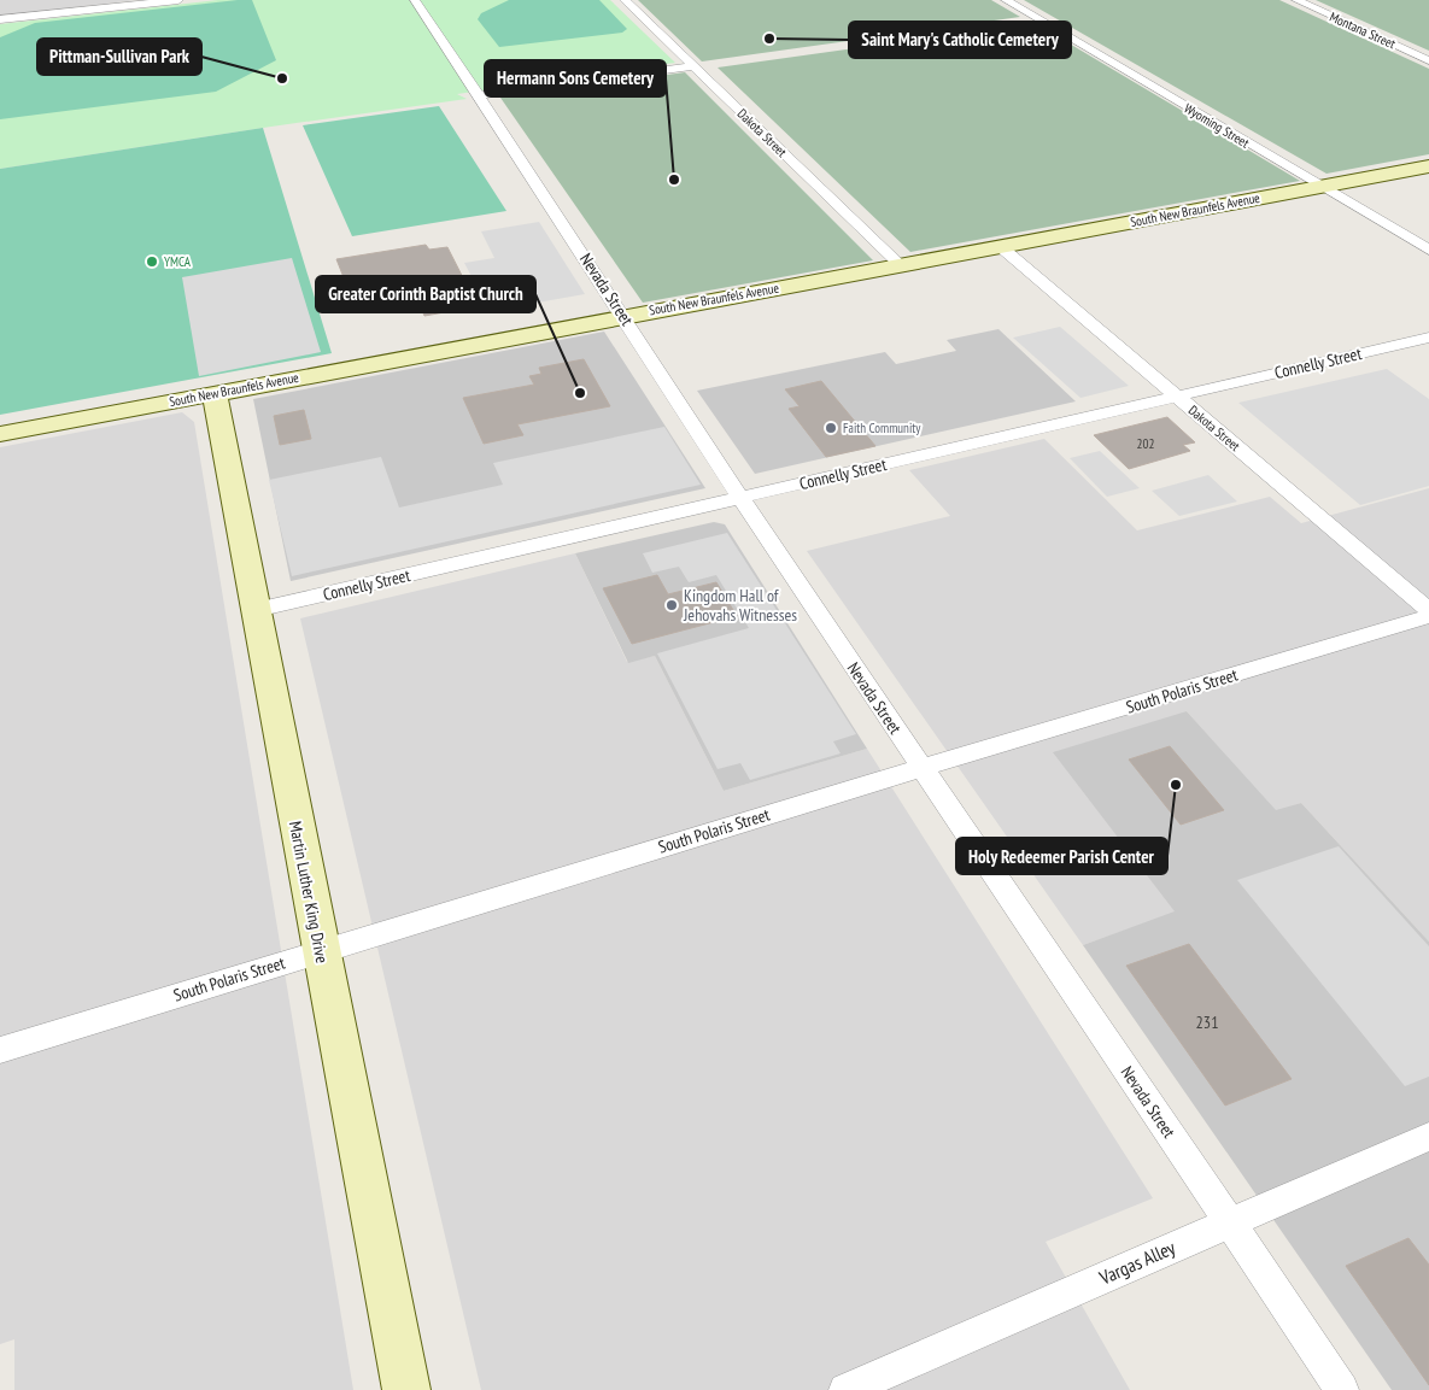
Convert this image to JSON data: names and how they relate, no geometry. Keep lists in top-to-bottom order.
{
  "streets": {
    "main road": ["South New Braunfels Avenue", "Martin Luther King Drive"],
    "street": [
      "Montana Street",
      "Wyoming Street",
      "Dakota Street",
      "Nevada Street",
      "Connelly Street",
      "South Polaris Street",
      "Vargas Alley"
    ]
  },
  "crossings": [
    ["Wyoming Street", "South New Braunfels Avenue"],
    ["Dakota Street", "South New Braunfels Avenue"],
    ["Dakota Street", "Connelly Street"],
    ["South New Braunfels Avenue", "Nevada Street"],
    ["South New Braunfels Avenue", "Martin Luther King Drive"],
    ["Nevada Street", "Connelly Street"],
    ["Nevada Street", "South Polaris Street"],
    ["Nevada Street", "Vargas Alley"],
    ["Connelly Street", "Martin Luther King Drive"],
    ["South Polaris Street", "Martin Luther King Drive"]
  ],
  "places": [
    "Saint Mary's Catholic Cemetery",
    "Pittman-Sullivan Park",
    "Hermann Sons Cemetery",
    "YMCA",
    "Greater Corinth Baptist Church",
    "Faith Community",
    "Kingdom Hall of Jehovahs Witnesses",
    "Holy Redeemer Parish Center"
  ],
  "house_numbers": ["202", "231"]
}
